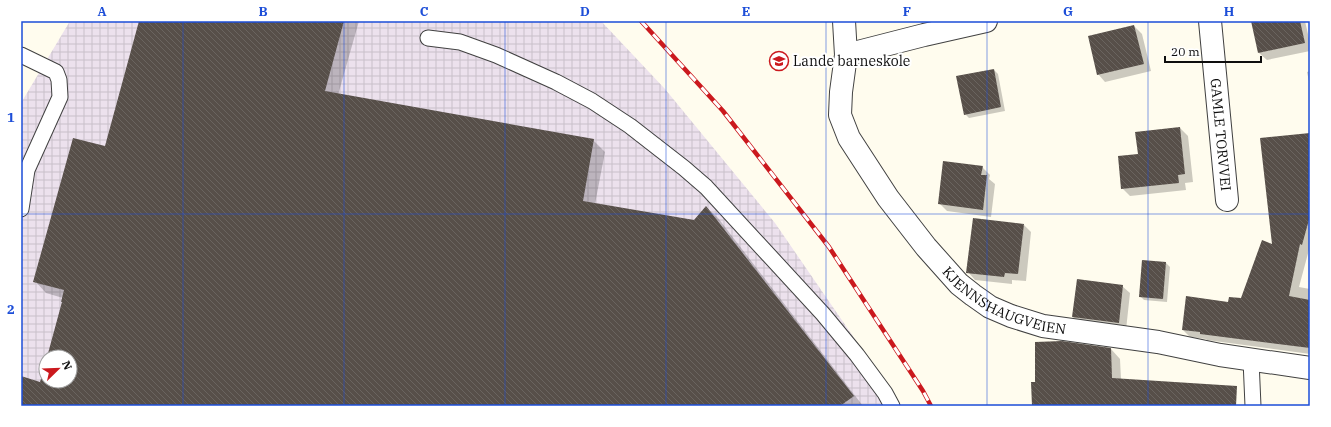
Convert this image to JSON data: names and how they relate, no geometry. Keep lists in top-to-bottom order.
{
  "streets": {
    "street": ["GAMLE TORVVEI", "KJENNSHAUGVEIEN"]
  },
  "places": {
    "school or university": ["Lande barneskole"]
  },
  "scale_bar": "20 m",
  "north": "top right",
  "grid": {
    "columns": [
      "A",
      "B",
      "C",
      "D",
      "E",
      "F",
      "G",
      "H"
    ],
    "rows": ["1", "2"]
  }
}
